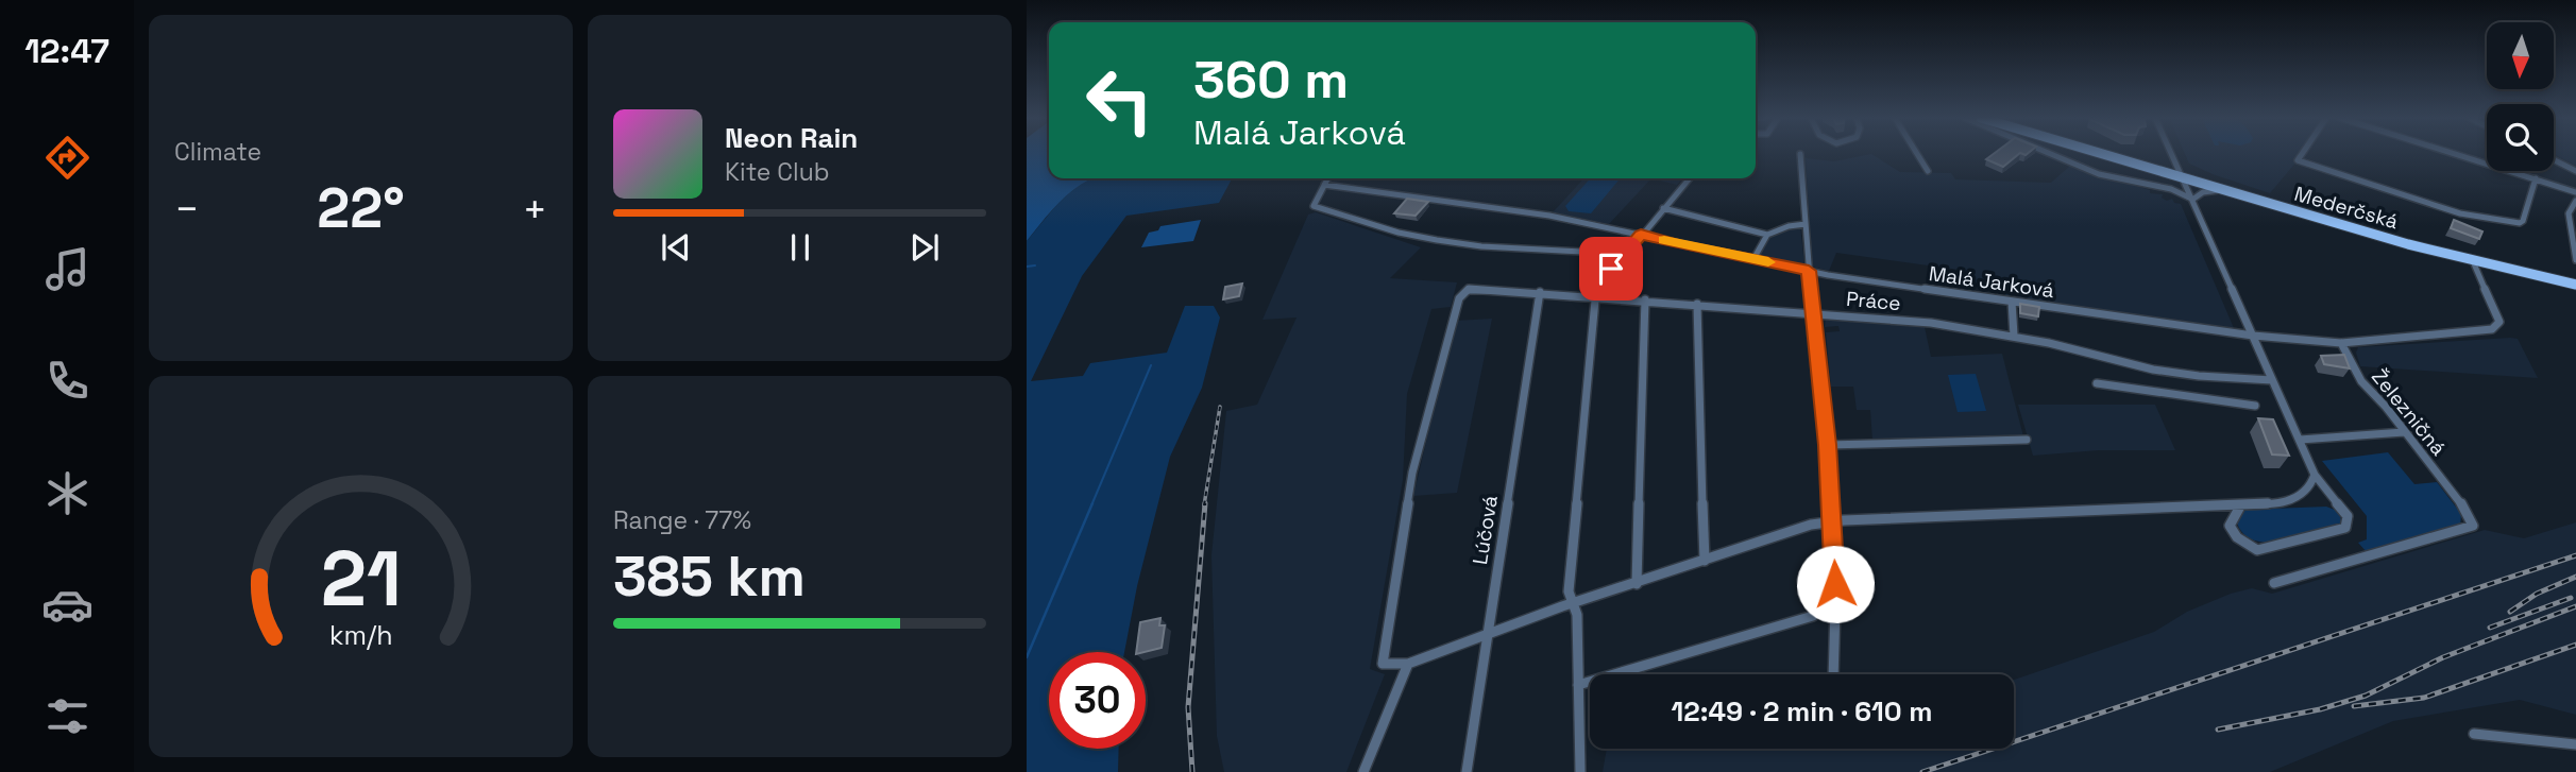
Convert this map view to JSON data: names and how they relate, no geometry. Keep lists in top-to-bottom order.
{
  "streets": {
    "main road": ["Mederčská"],
    "street": [
      "Malá Jarková",
      "Práce",
      "Železničná",
      "Lúčová"
    ]
  },
  "crossings": [
    ["Mederčská", "Železničná"],
    ["Malá Jarková", "Železničná"],
    ["Práce", "Lúčová"]
  ],
  "north": "bottom",
  "page": {
    "tabs": "12:47",
    "tile": [
      "Climate",
      ["Range · 77%", "385 km"]
    ],
    "turn": ["360 m", "Malá Jarková"],
    "song": ["Neon Rain", "Kite Club"],
    "heat": ["−", "22°", "+"],
    "limit": "30",
    "trip": "12:49 · 2 min · 610 m",
    "gauge": ["21", "km/h"]
  }
}
